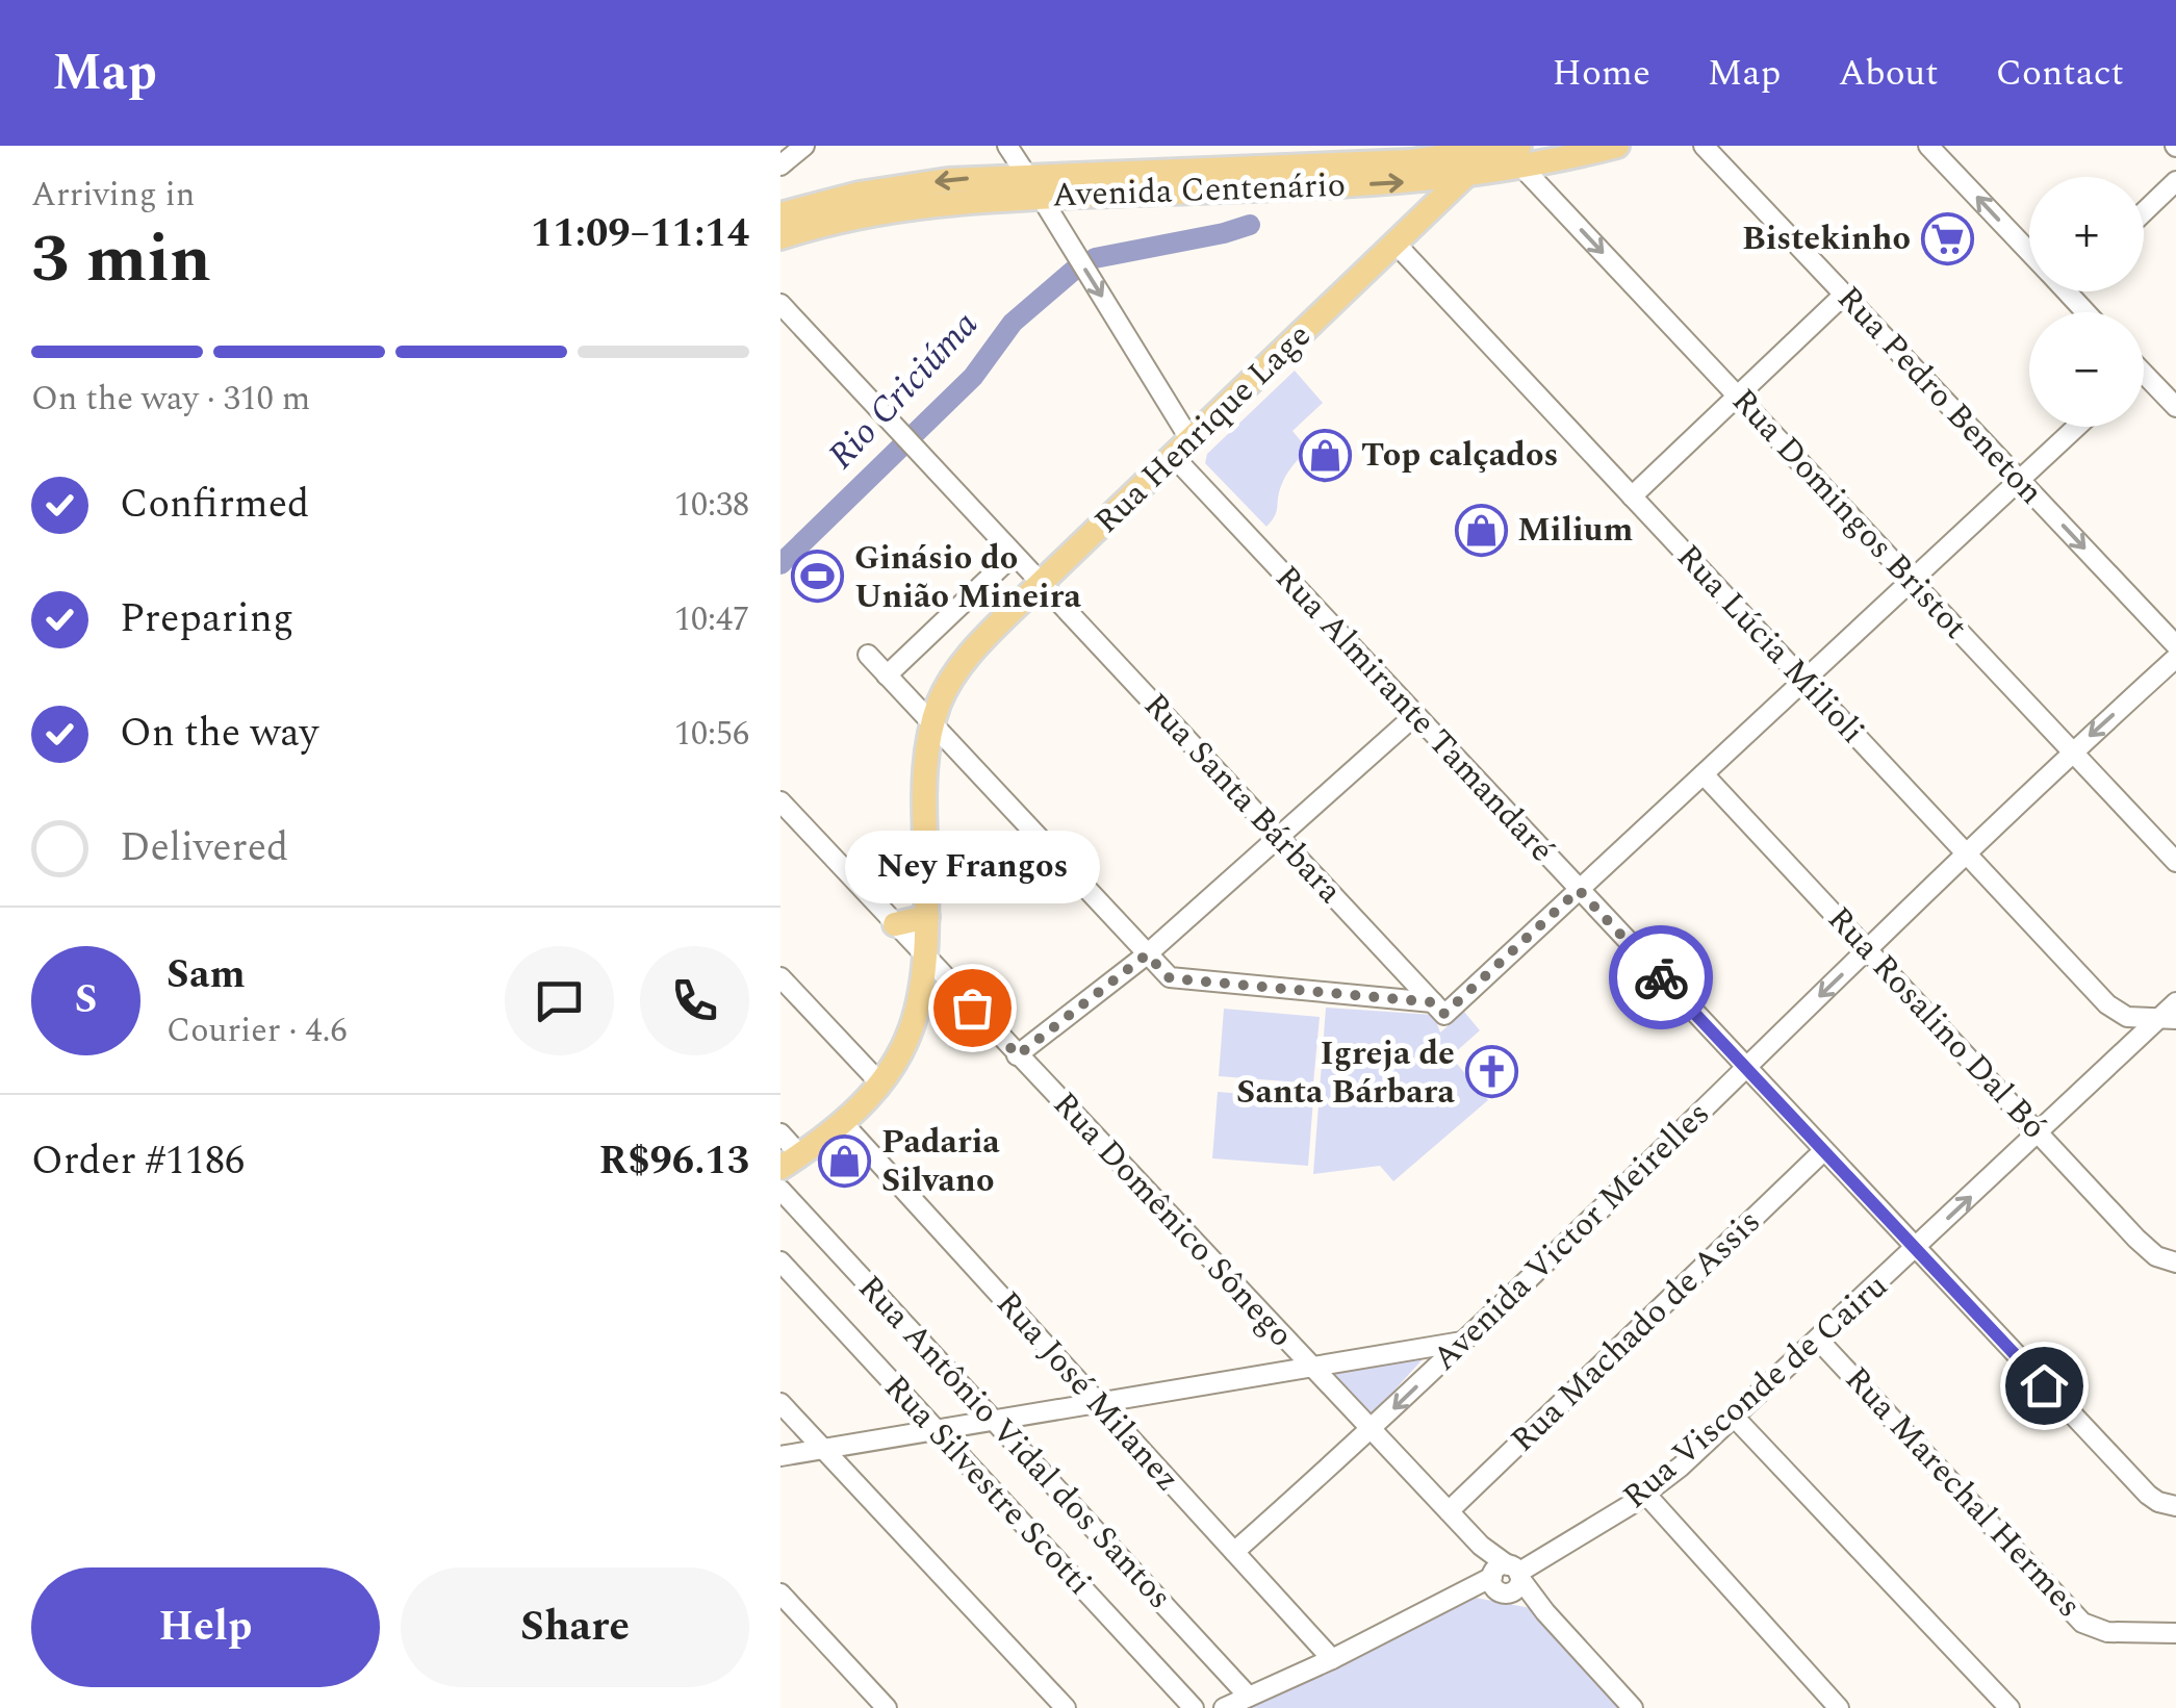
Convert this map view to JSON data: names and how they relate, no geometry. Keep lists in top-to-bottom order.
{
  "streets": {
    "main road": ["Avenida Centenário", "Rua Henrique Lage"],
    "street": [
      "Rua Pedro Beneton",
      "Rua Domingos Bristot",
      "Rua Lúcia Milioli",
      "Rua Almirante Tamandaré",
      "Rua Santa Bárbara",
      "Rua Rosalino Dal Bó",
      "Rua Domênico Sônego",
      "Avenida Victor Meirelles",
      "Rua Machado de Assis",
      "Rua José Milanez",
      "Rua Visconde de Cairu",
      "Rua Antônio Vidal dos Santos",
      "Rua Silvestre Scotti",
      "Rua Marechal Hermes"
    ]
  },
  "crossings": [
    ["Avenida Centenário", "Rua Henrique Lage"],
    ["Avenida Centenário", "Rua Domingos Bristot"],
    ["Avenida Centenário", "Rua Almirante Tamandaré"],
    ["Rua Henrique Lage", "Rua Lúcia Milioli"],
    ["Rua Henrique Lage", "Rua Almirante Tamandaré"],
    ["Rua Henrique Lage", "Rua Santa Bárbara"],
    ["Rua Henrique Lage", "Rua Domênico Sônego"],
    ["Rua Henrique Lage", "Rua José Milanez"],
    ["Rua Domingos Bristot", "Avenida Victor Meirelles"],
    ["Rua Lúcia Milioli", "Avenida Victor Meirelles"],
    ["Rua Lúcia Milioli", "Rua Visconde de Cairu"],
    ["Rua Almirante Tamandaré", "Avenida Victor Meirelles"],
    ["Rua Almirante Tamandaré", "Rua Machado de Assis"],
    ["Rua Almirante Tamandaré", "Rua Visconde de Cairu"],
    ["Rua Rosalino Dal Bó", "Avenida Victor Meirelles"],
    ["Rua Rosalino Dal Bó", "Rua Visconde de Cairu"],
    ["Rua Domênico Sônego", "Avenida Victor Meirelles"],
    ["Rua Domênico Sônego", "Rua Machado de Assis"],
    ["Rua Domênico Sônego", "Rua Visconde de Cairu"],
    ["Avenida Victor Meirelles", "Rua José Milanez"],
    ["Rua José Milanez", "Rua Visconde de Cairu"],
    ["Rua Visconde de Cairu", "Rua Antônio Vidal dos Santos"],
    ["Rua Visconde de Cairu", "Rua Marechal Hermes"]
  ],
  "water": ["Rio Criciúma"],
  "places": {
    "supermarket": ["Bistekinho"],
    "shop": ["Top calçados", "Milium", "Padaria Silvano"],
    "sports": ["Ginásio do União Mineira"],
    "other": ["Ney Frangos"],
    "church": ["Igreja de Santa Bárbara"]
  },
  "page": {
    "header": "Map",
    "nav": [
      "Home",
      "Map",
      "About",
      "Contact"
    ],
    "heading": ["3 min", "Arriving in", "11:09–11:14"],
    "panel": [
      "Sam",
      "Courier · 4.6",
      "Order #1186",
      "R$96.13"
    ],
    "map_buttons": ["+", "−"],
    "bar": "On the way · 310 m",
    "list": [
      ["Confirmed", "10:38"],
      ["Preparing", "10:47"],
      ["On the way", "10:56"],
      "Delivered"
    ],
    "bubble": "Ney Frangos",
    "round": "S",
    "buttons": ["Help", "Share"]
  }
}
